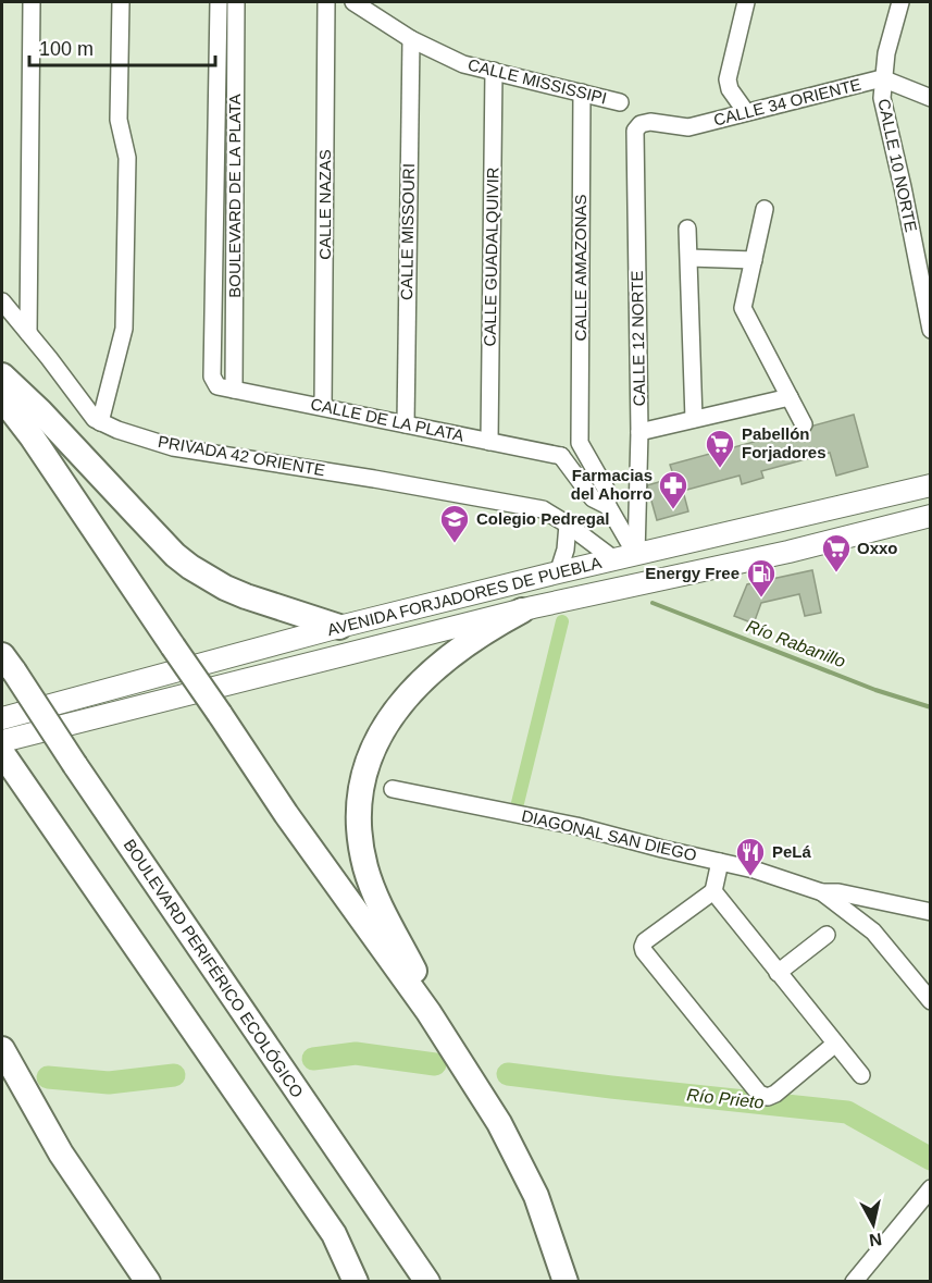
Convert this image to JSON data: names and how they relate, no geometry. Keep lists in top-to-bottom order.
{
  "streets": {
    "highway": ["BOULEVARD PERIFÉRICO ECOLÓGICO"],
    "main road": ["AVENIDA FORJADORES DE PUEBLA"],
    "street": [
      "CALLE MISSISSIPI",
      "CALLE 34 ORIENTE",
      "CALLE 10 NORTE",
      "BOULEVARD DE LA PLATA",
      "CALLE NAZAS",
      "CALLE MISSOURI",
      "CALLE GUADALQUIVIR",
      "CALLE AMAZONAS",
      "CALLE 12 NORTE",
      "CALLE DE LA PLATA",
      "PRIVADA 42 ORIENTE",
      "DIAGONAL SAN DIEGO"
    ]
  },
  "crossings": [
    ["CALLE MISSISSIPI", "CALLE MISSOURI"],
    ["CALLE MISSISSIPI", "CALLE GUADALQUIVIR"],
    ["CALLE MISSISSIPI", "CALLE AMAZONAS"],
    ["CALLE 34 ORIENTE", "CALLE 10 NORTE"],
    ["CALLE 34 ORIENTE", "CALLE 12 NORTE"],
    ["BOULEVARD DE LA PLATA", "CALLE DE LA PLATA"],
    ["CALLE NAZAS", "CALLE DE LA PLATA"],
    ["CALLE MISSOURI", "CALLE DE LA PLATA"],
    ["CALLE GUADALQUIVIR", "CALLE DE LA PLATA"],
    ["CALLE 12 NORTE", "PRIVADA 42 ORIENTE"],
    ["CALLE 12 NORTE", "AVENIDA FORJADORES DE PUEBLA"],
    ["PRIVADA 42 ORIENTE", "AVENIDA FORJADORES DE PUEBLA"]
  ],
  "water": ["Río Rabanillo", "Río Prieto"],
  "places": {
    "supermarket": ["Pabellón Forjadores", "Oxxo"],
    "pharmacy": ["Farmacias del Ahorro"],
    "school or university": ["Colegio Pedregal"],
    "fuel station": ["Energy Free"],
    "restaurant": ["PeLá"]
  },
  "scale_bar": "100 m",
  "north": "bottom"
}
